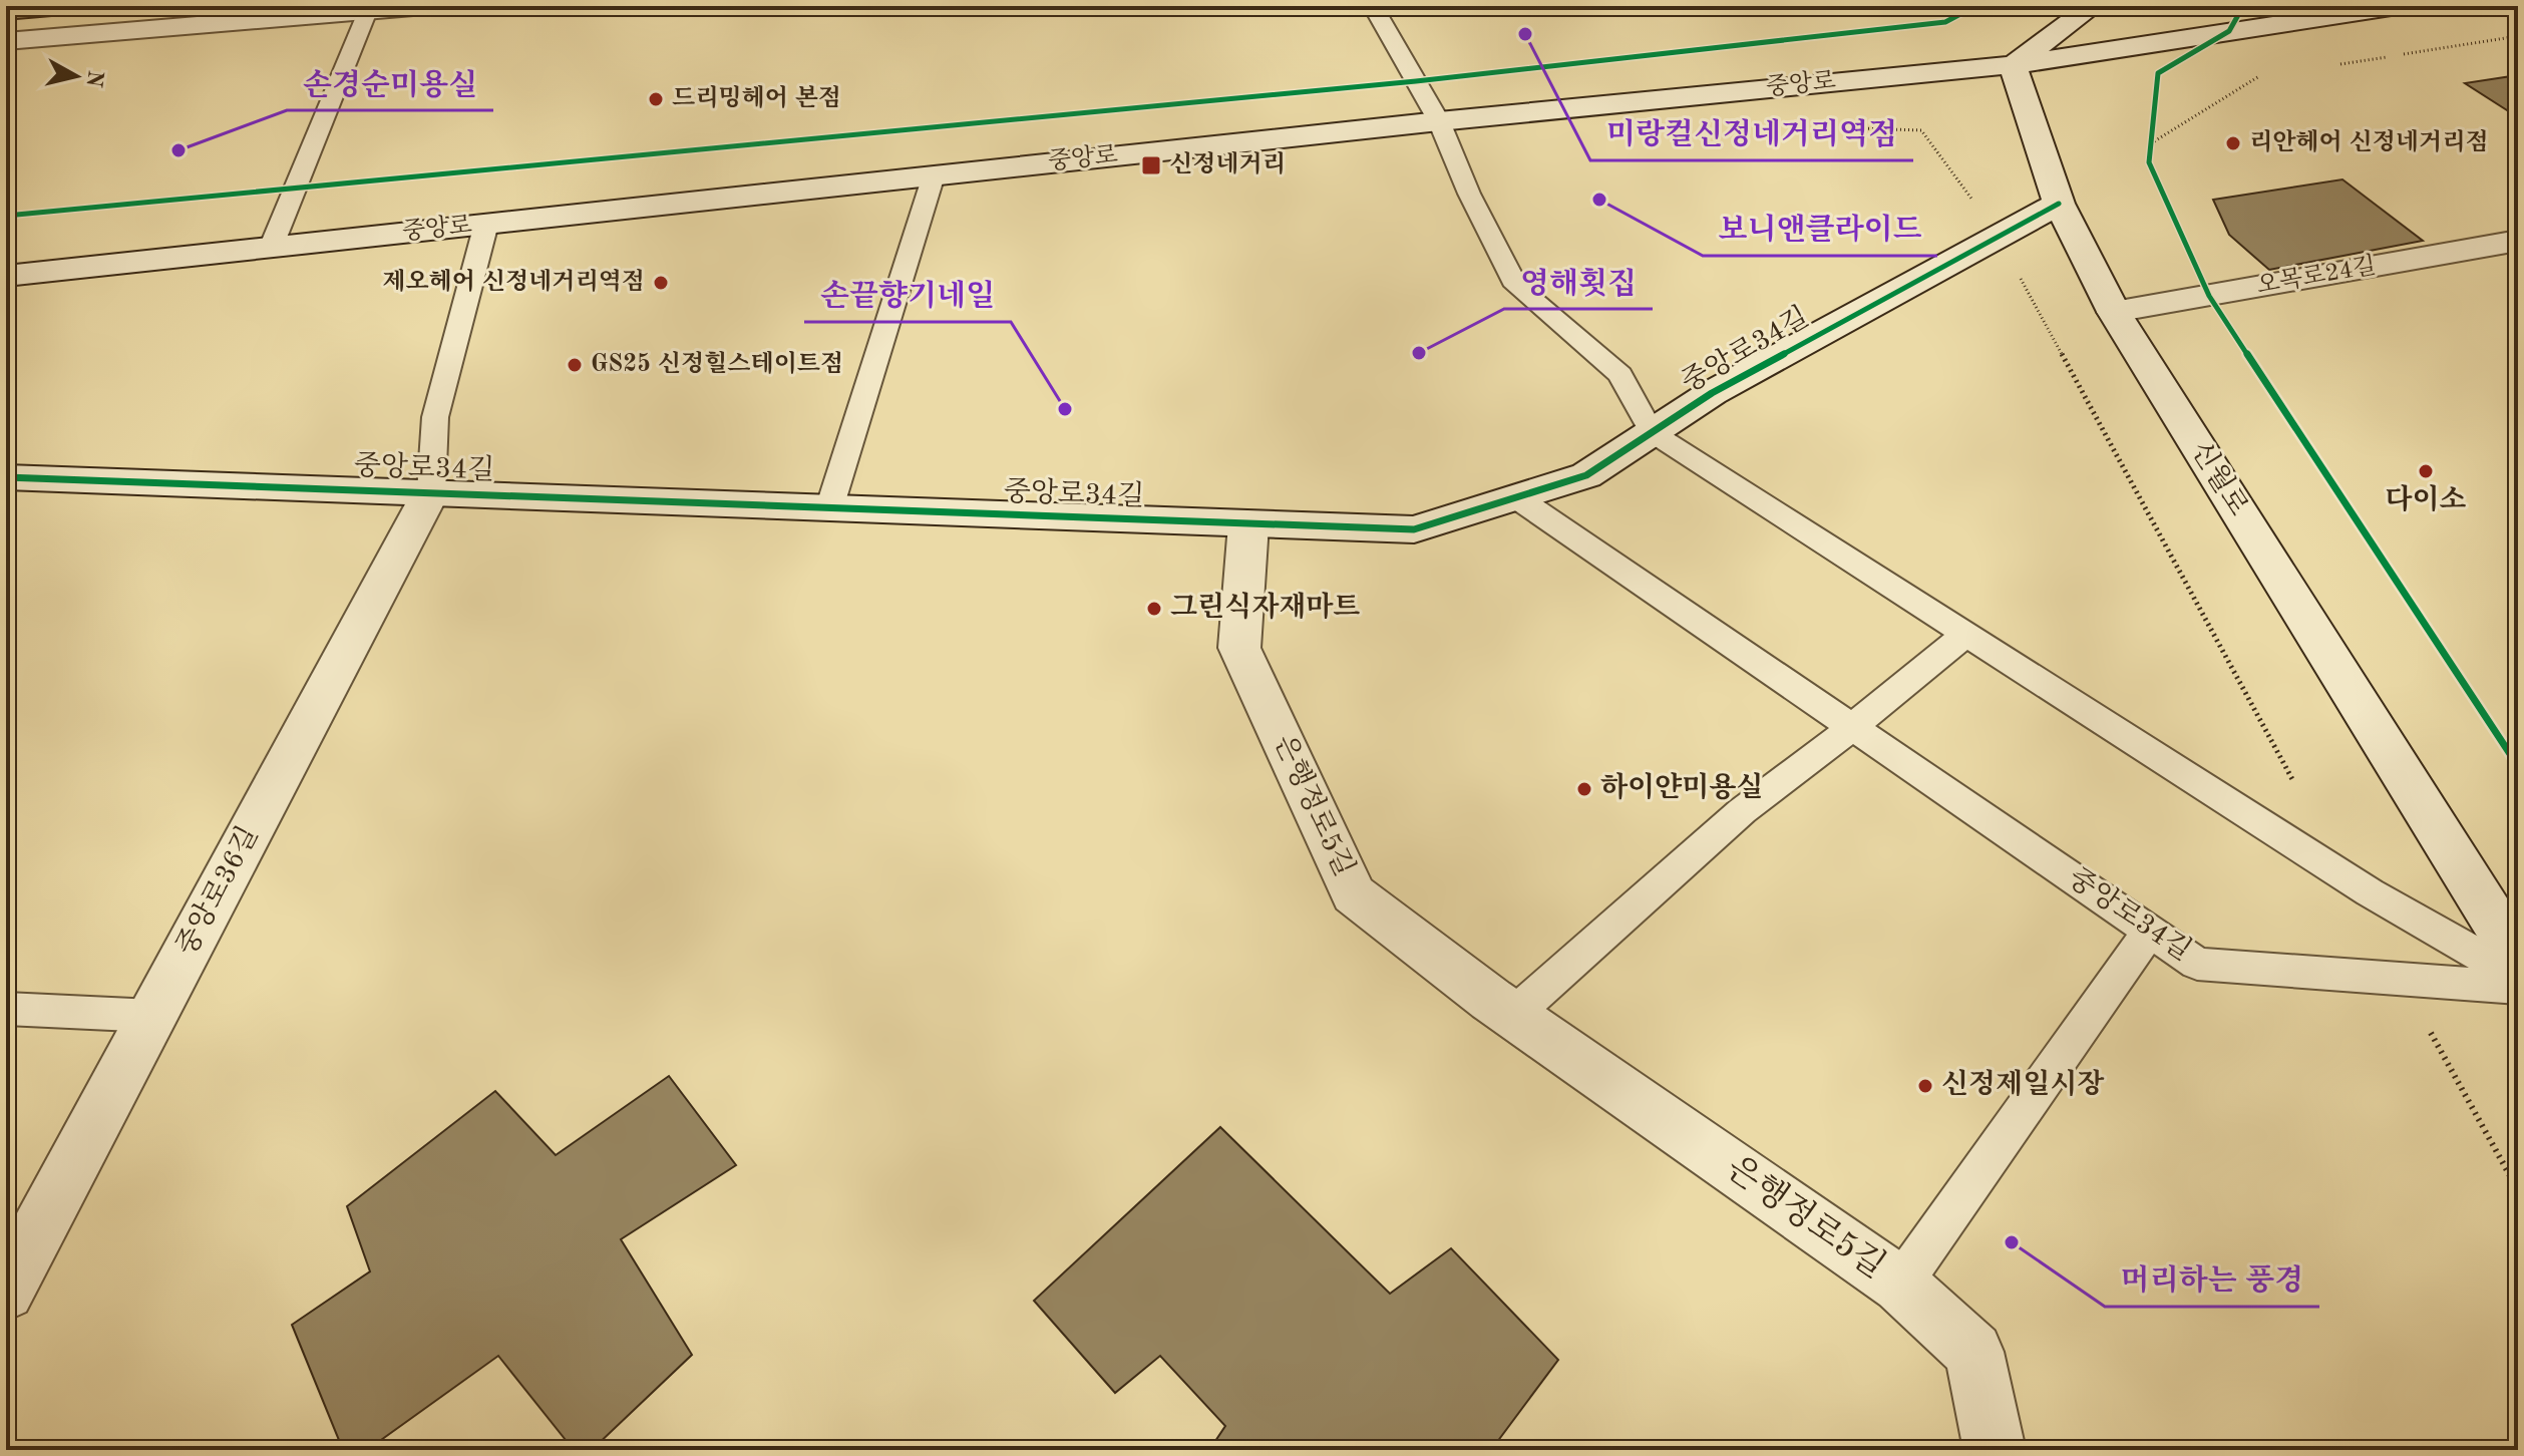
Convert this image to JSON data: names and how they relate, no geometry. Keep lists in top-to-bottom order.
{
  "streets": {
    "street": [
      "중앙로",
      "오목로24길",
      "중앙로34길",
      "신월로",
      "은행정로5길",
      "중앙로36길"
    ]
  },
  "crossings": [
    ["중앙로", "신월로"],
    ["오목로24길", "신월로"],
    ["중앙로34길", "신월로"],
    ["중앙로34길", "은행정로5길"],
    ["중앙로34길", "중앙로36길"]
  ],
  "places": {
    "other": [
      "미랑컬신정네거리역점",
      "드리밍헤어 본점",
      "리안헤어 신정네거리점",
      "손경순미용실",
      "보니앤클라이드",
      "제오헤어 신정네거리역점",
      "영해횟집",
      "GS25 신정힐스테이트점",
      "손끝향기네일",
      "다이소",
      "그린식자재마트",
      "하이얀미용실",
      "신정제일시장",
      "머리하는 풍경"
    ],
    "transit": ["신정네거리"]
  },
  "north": "right"
}
